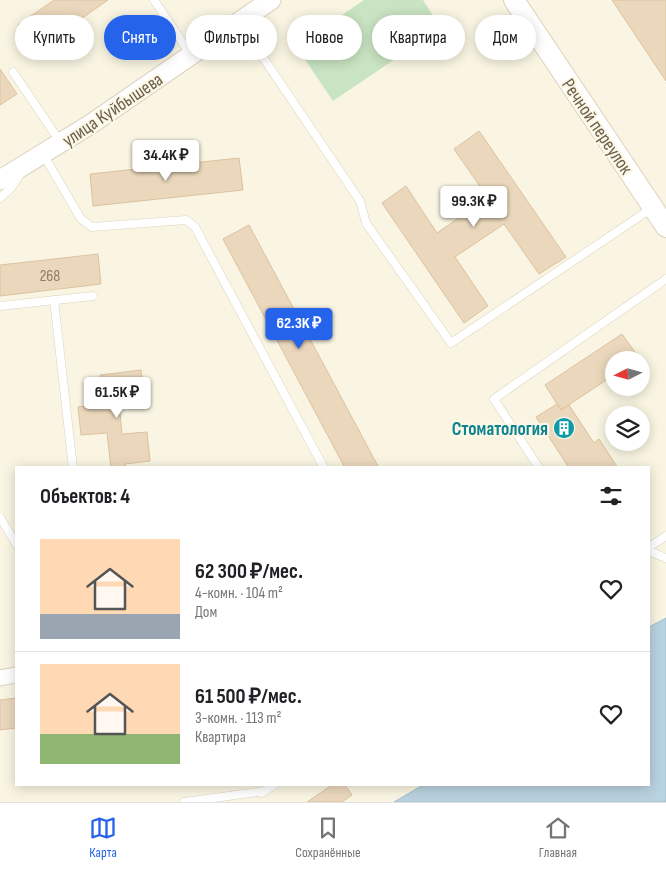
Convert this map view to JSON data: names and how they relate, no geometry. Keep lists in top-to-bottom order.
{
  "streets": {
    "main road": ["Речной переулок"],
    "street": ["улица Куйбышева"]
  },
  "places": {
    "building": ["Стоматология"]
  },
  "house_numbers": ["268"],
  "north": "left",
  "page": {
    "chip": [
      "Купить",
      "Снять",
      "Фильтры",
      "Новое",
      "Квартира",
      "Дом"
    ],
    "price": [
      "34.4K ₽",
      "99.3K ₽",
      "62.3K ₽",
      "61.5K ₽"
    ],
    "heading": "Объектов: 4",
    "list": [
      {
        "name": "62 300 ₽/мес.",
        "note": "4-комн. · 104 m² · Дом"
      },
      {
        "name": "61 500 ₽/мес.",
        "note": "3-комн. · 113 m² · Квартира"
      }
    ],
    "tabs": ["Карта", "Сохранённые", "Главная"]
  }
}
